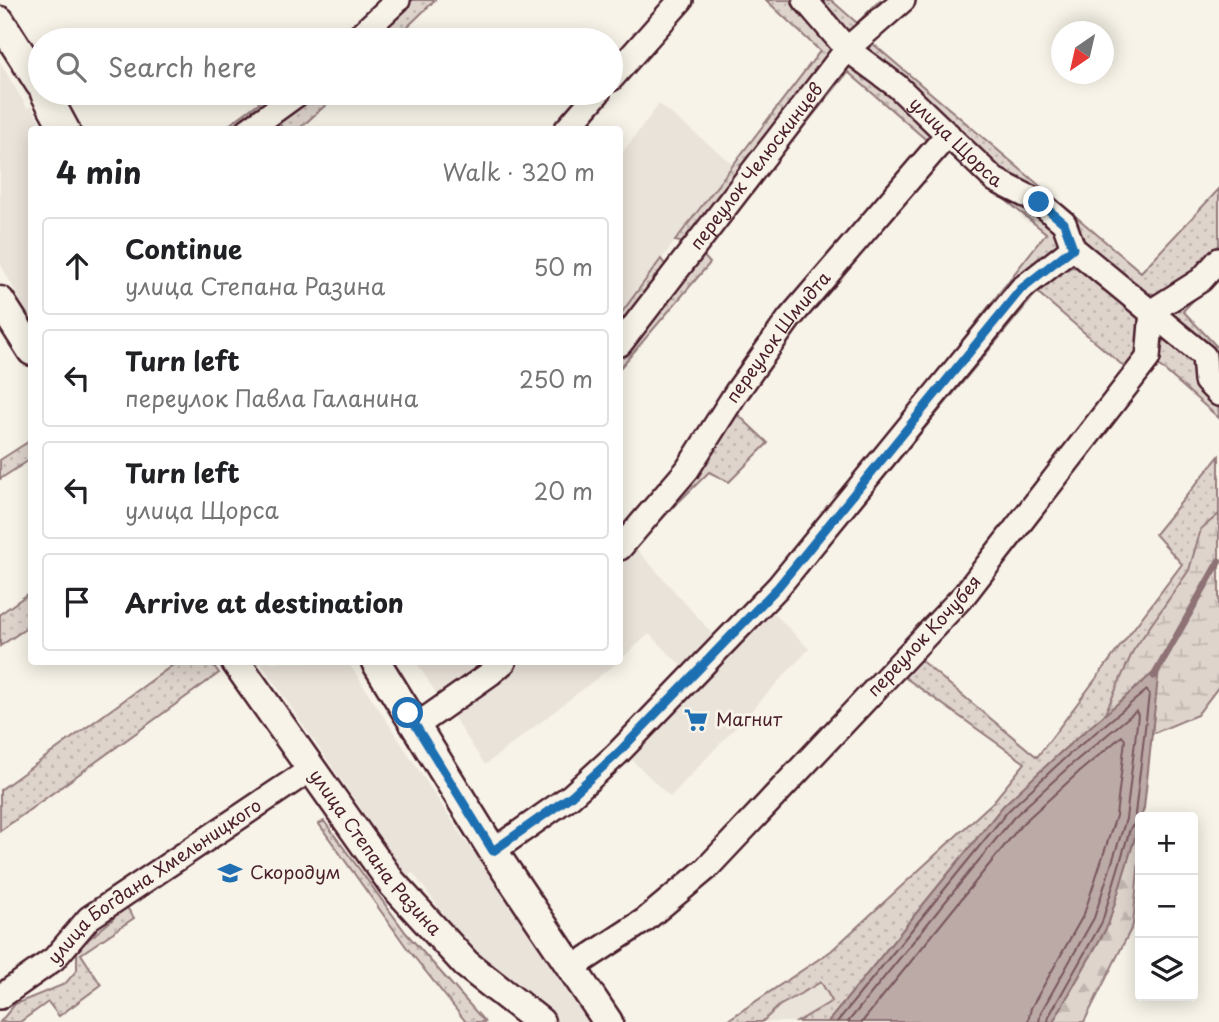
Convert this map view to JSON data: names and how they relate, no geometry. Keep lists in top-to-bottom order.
{
  "streets": {
    "main road": ["улица Степана Разина"],
    "street": [
      "улица Щорса",
      "переулок Челюскинцев",
      "переулок Шмидта",
      "переулок Кочубея",
      "улица Богдана Хмельницкого"
    ]
  },
  "crossings": [
    ["улица Щорса", "переулок Челюскинцев"],
    ["улица Щорса", "переулок Шмидта"],
    ["улица Щорса", "переулок Кочубея"],
    ["улица Степана Разина", "улица Богдана Хмельницкого"]
  ],
  "places": {
    "supermarket": ["Магнит"],
    "school or university": ["Скородум"]
  },
  "north": "bottom left",
  "page": {
    "search": "Search here",
    "heading": ["4 min", "Walk · 320 m"],
    "list": [
      ["Continue", "улица Степана Разина", "50 m"],
      ["Turn left", "переулок Павла Галанина", "250 m"],
      ["Turn left", "улица Щорса", "20 m"],
      "Arrive at destination"
    ],
    "map_buttons": ["+", "−"]
  }
}
